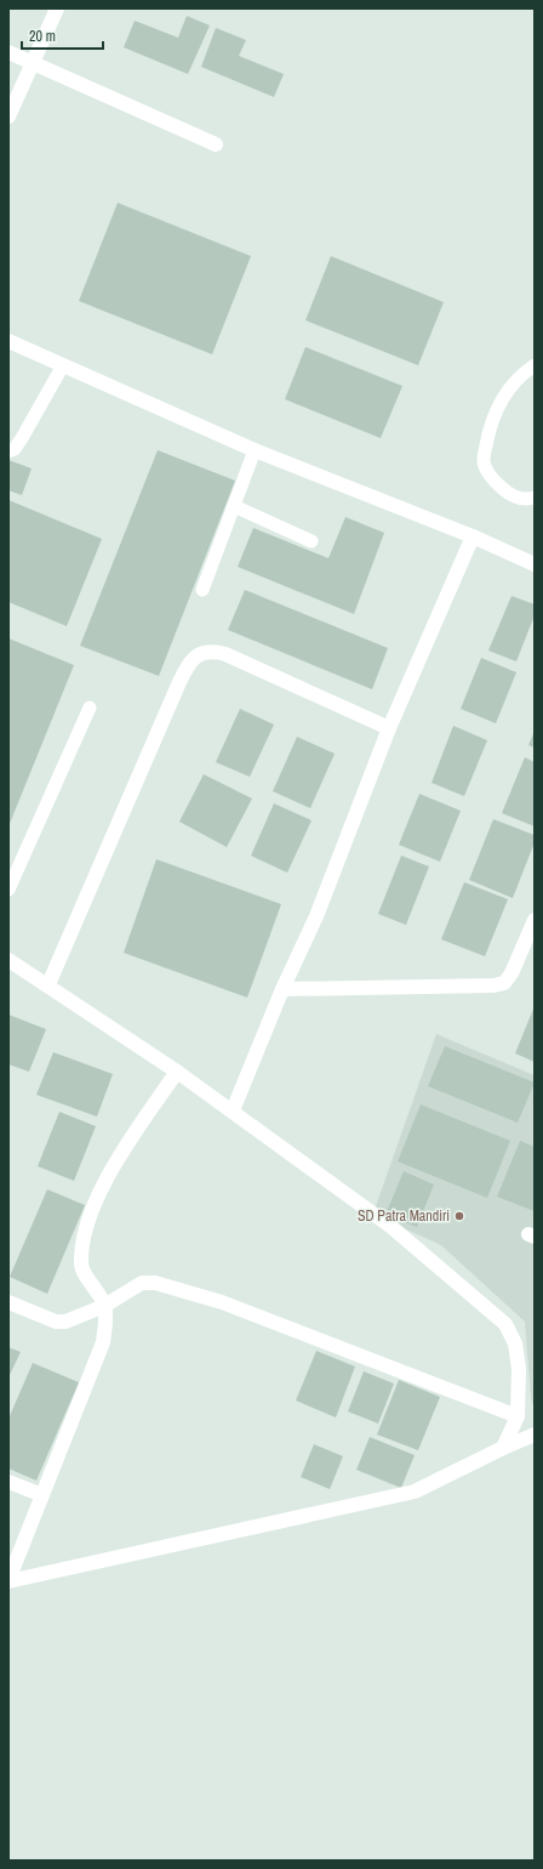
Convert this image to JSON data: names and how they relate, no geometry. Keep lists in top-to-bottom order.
{
  "places": ["SD Patra Mandiri"],
  "scale_bar": "20 m"
}
